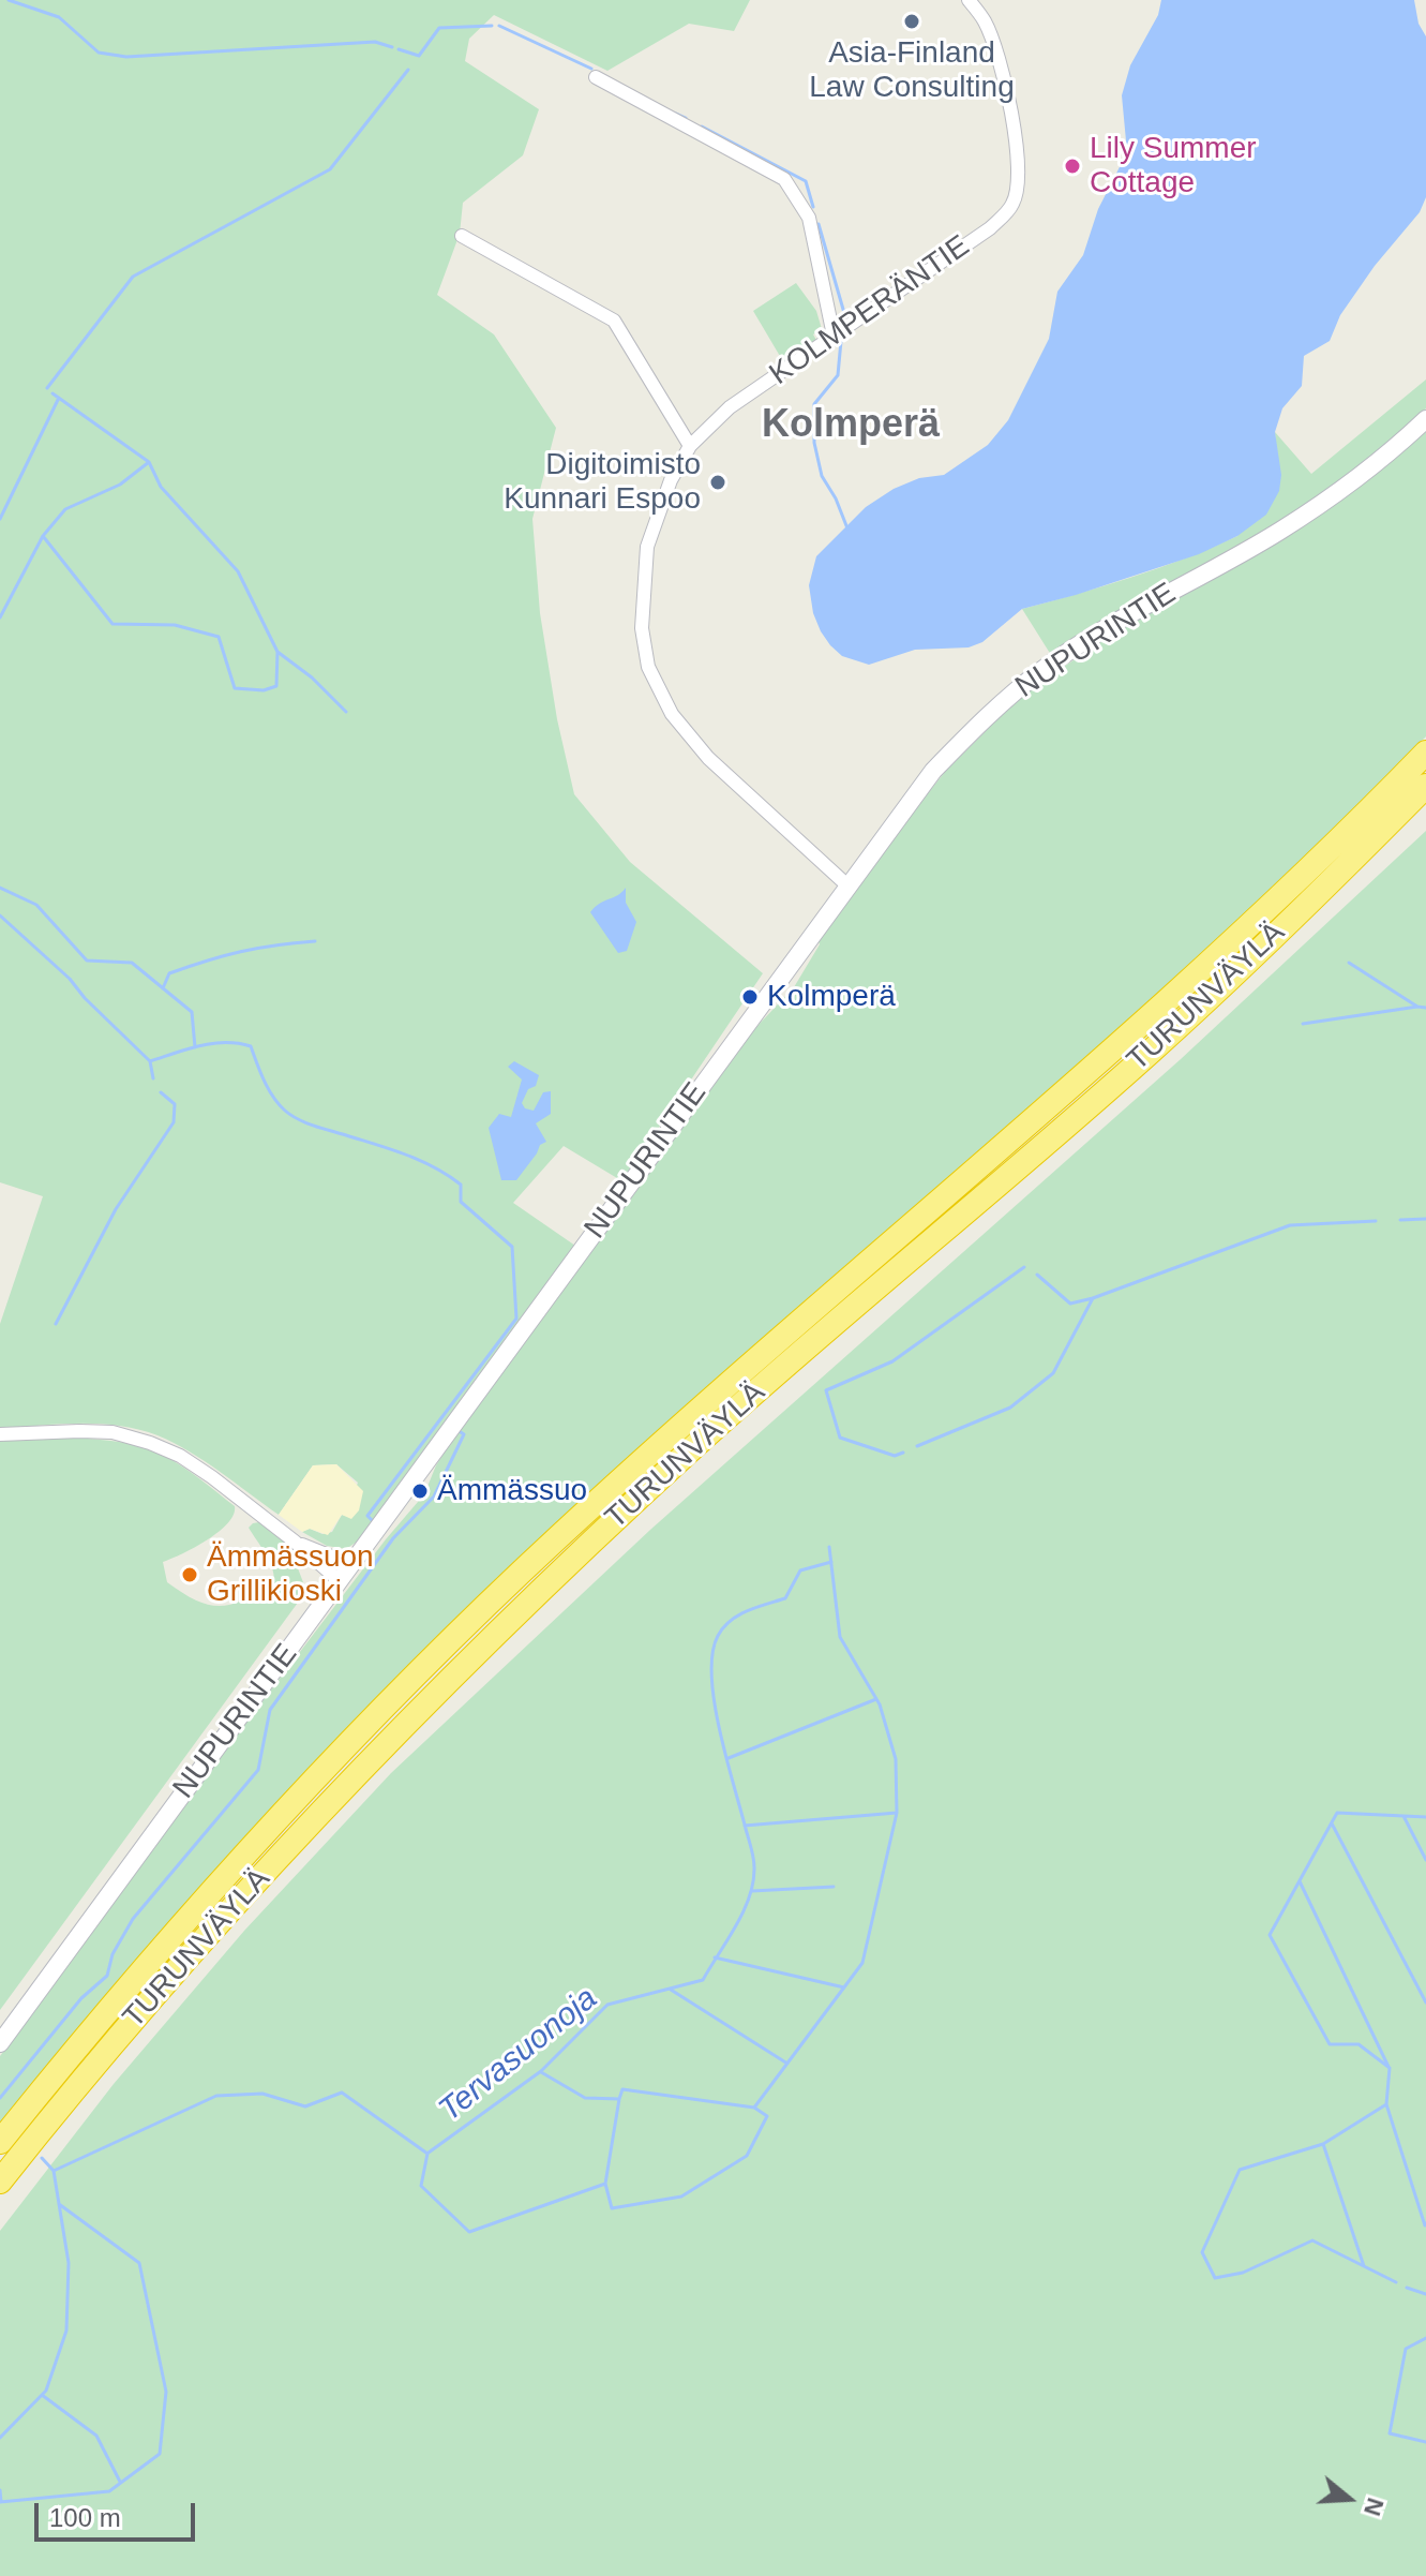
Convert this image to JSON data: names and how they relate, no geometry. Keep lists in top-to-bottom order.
{
  "streets": {
    "highway": ["TURUNVÄYLÄ"],
    "main road": ["NUPURINTIE"],
    "street": ["KOLMPERÄNTIE"]
  },
  "crossings": [
    ["KOLMPERÄNTIE", "NUPURINTIE"]
  ],
  "districts": ["Kolmperä"],
  "water": ["Tervasuonoja"],
  "places": [
    "Asia-Finland Law Consulting",
    "Lily Summer Cottage",
    "Digitoimisto Kunnari Espoo",
    "Kolmperä",
    "Ämmässuo",
    "Ämmässuon Grillikioski"
  ],
  "scale_bar": "100 m",
  "north": "right"
}
